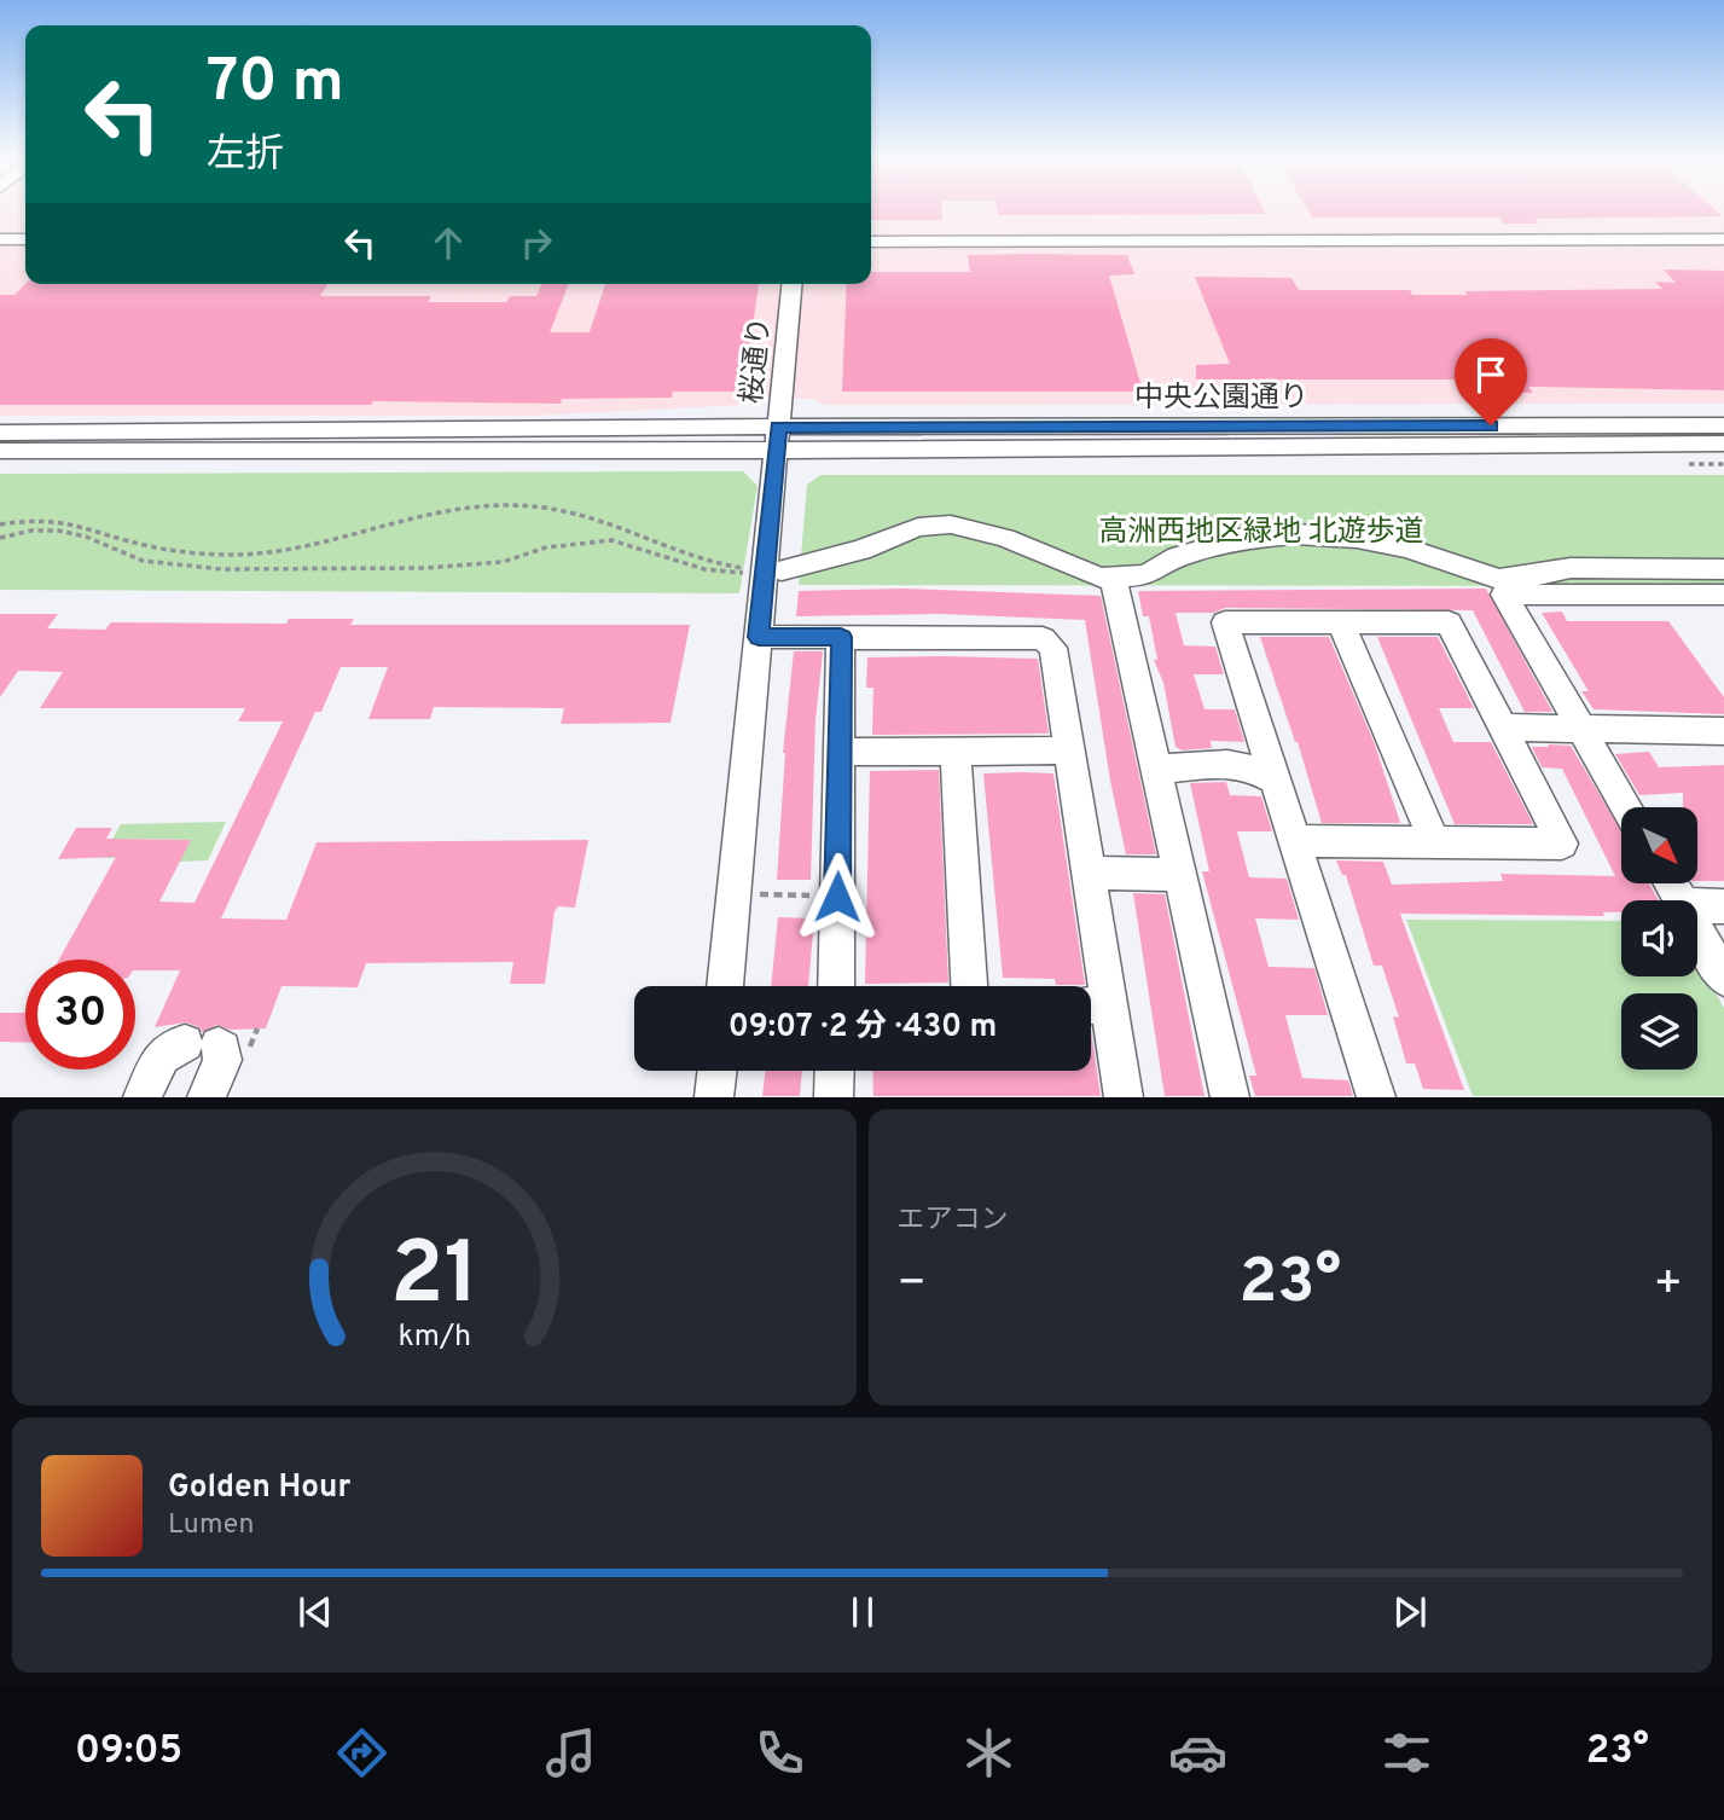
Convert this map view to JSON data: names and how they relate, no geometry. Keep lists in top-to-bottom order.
{
  "streets": {
    "street": ["桜通り", "中央公園通り"]
  },
  "crossings": [
    ["桜通り", "中央公園通り"]
  ],
  "parks": ["高洲西地区緑地 北遊歩道"],
  "north": "bottom right",
  "page": {
    "turn": ["70 m", "左折"],
    "limit": "30",
    "trip": "09:07 · 2 分 · 430 m",
    "tile": "エアコン",
    "heat": ["−", "23°", "+"],
    "song": ["Golden Hour", "Lumen"],
    "tabs": ["09:05", "23°"],
    "gauge": ["21", "km/h"]
  }
}
